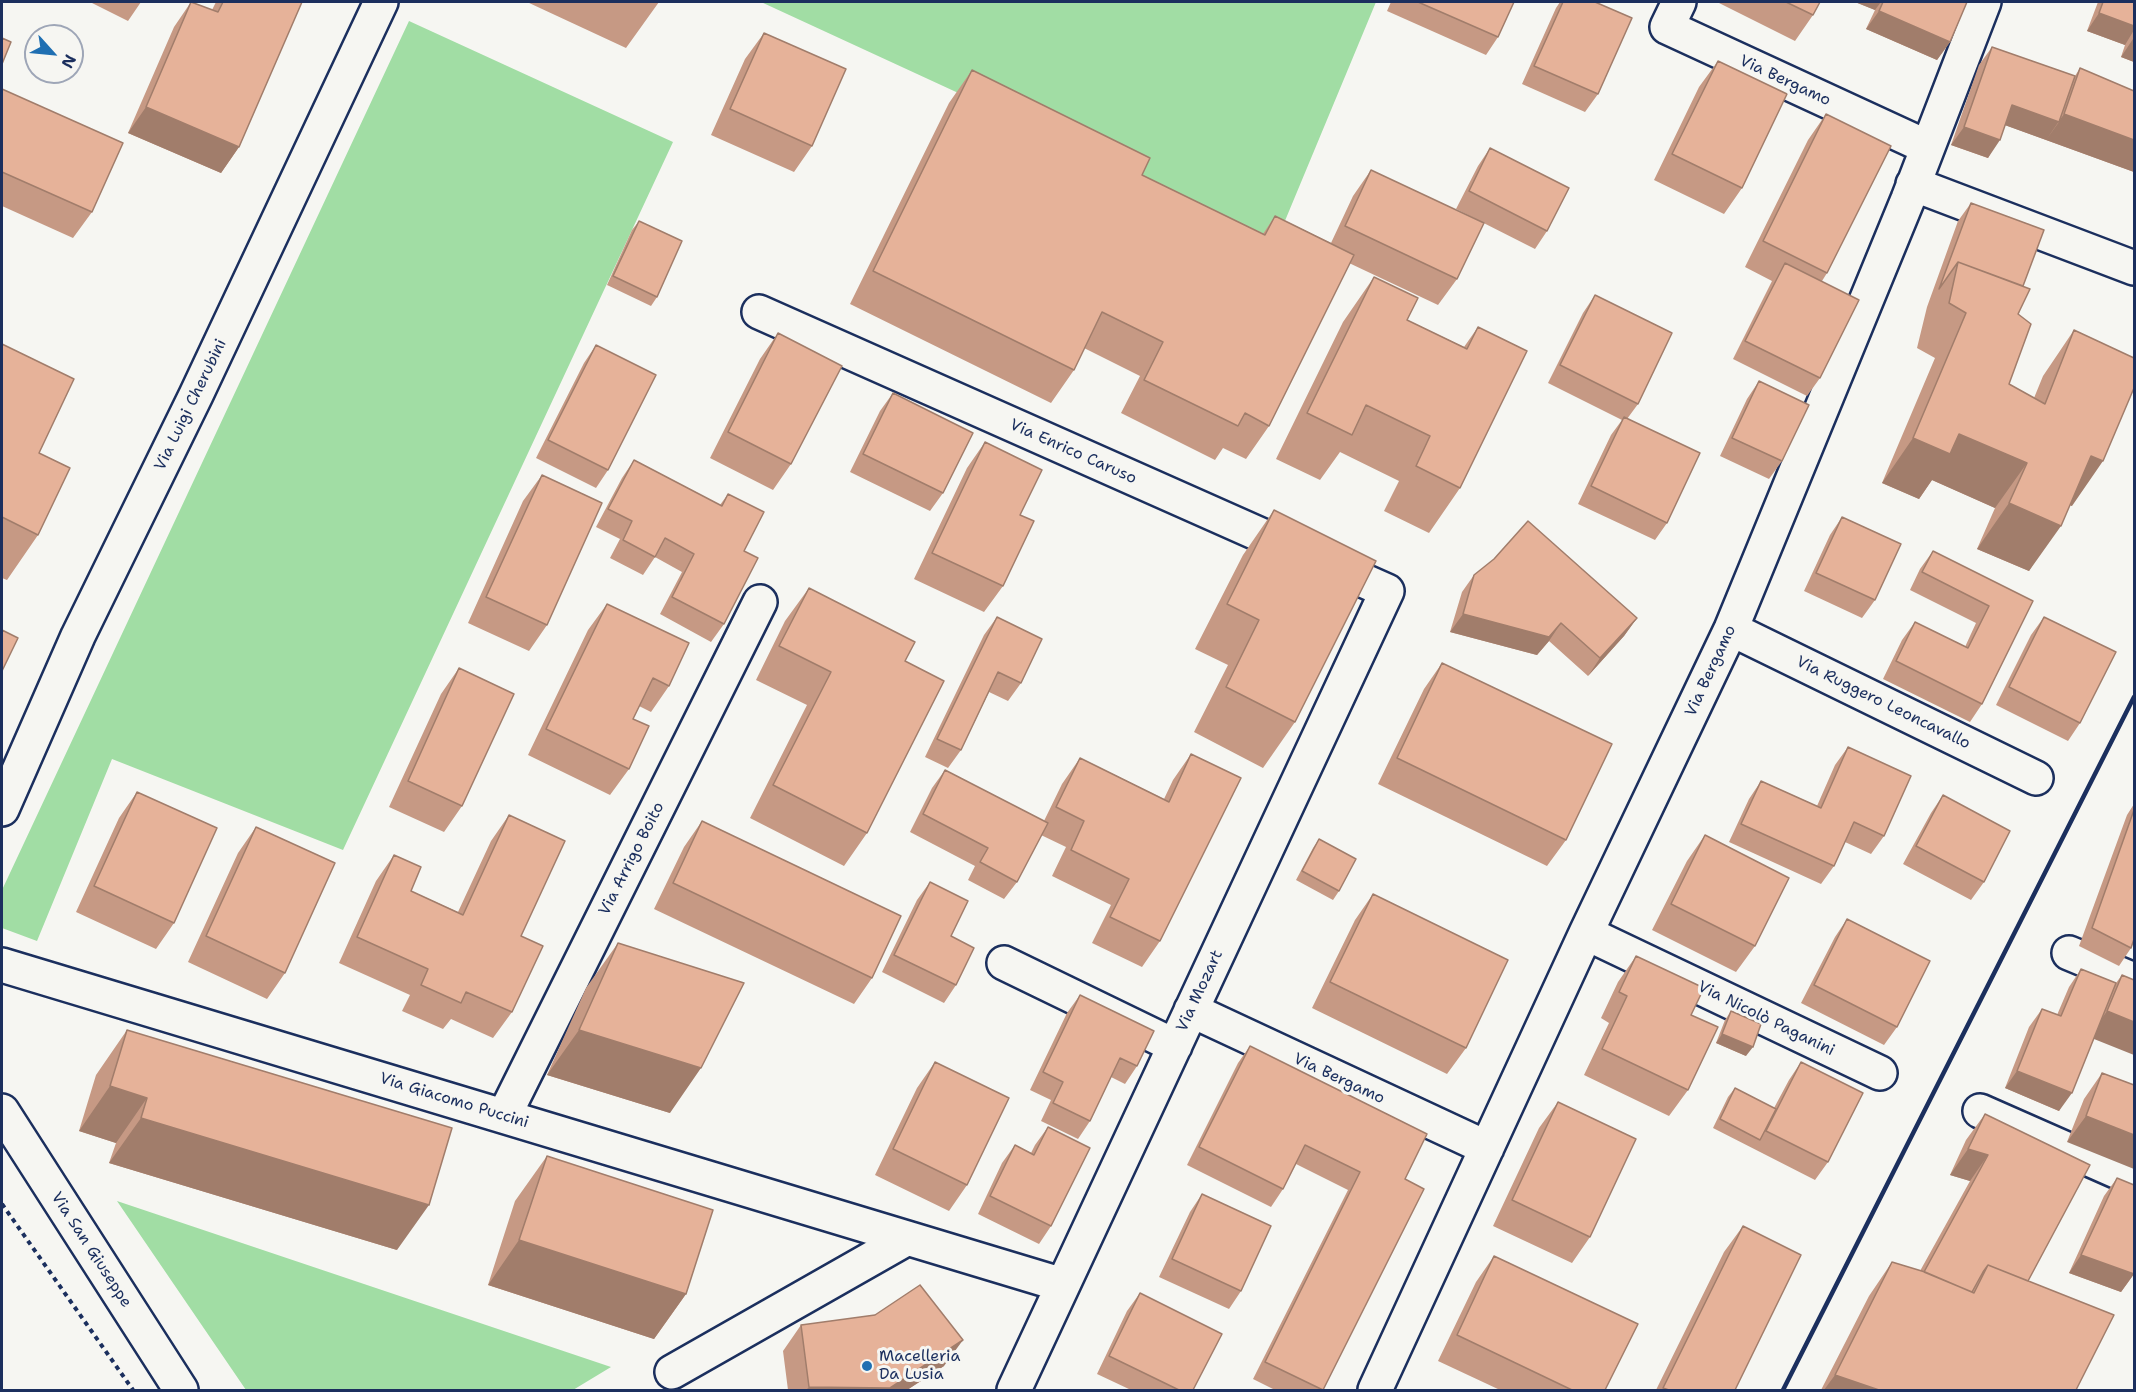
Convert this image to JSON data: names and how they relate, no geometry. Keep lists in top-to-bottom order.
{
  "streets": {
    "street": [
      "Via Bergamo",
      "Via Luigi Cherubini",
      "Via Enrico Caruso",
      "Via Ruggero Leoncavallo",
      "Via Arrigo Boito",
      "Via Mozart",
      "Via Nicolò Paganini",
      "Via Giacomo Puccini",
      "Via San Giuseppe"
    ]
  },
  "crossings": [
    ["Via Bergamo", "Via Ruggero Leoncavallo"],
    ["Via Bergamo", "Via Mozart"],
    ["Via Bergamo", "Via Nicolò Paganini"],
    ["Via Enrico Caruso", "Via Mozart"],
    ["Via Arrigo Boito", "Via Giacomo Puccini"],
    ["Via Mozart", "Via Giacomo Puccini"]
  ],
  "places": ["Macelleria Da Lusia"],
  "north": "bottom right"
}
